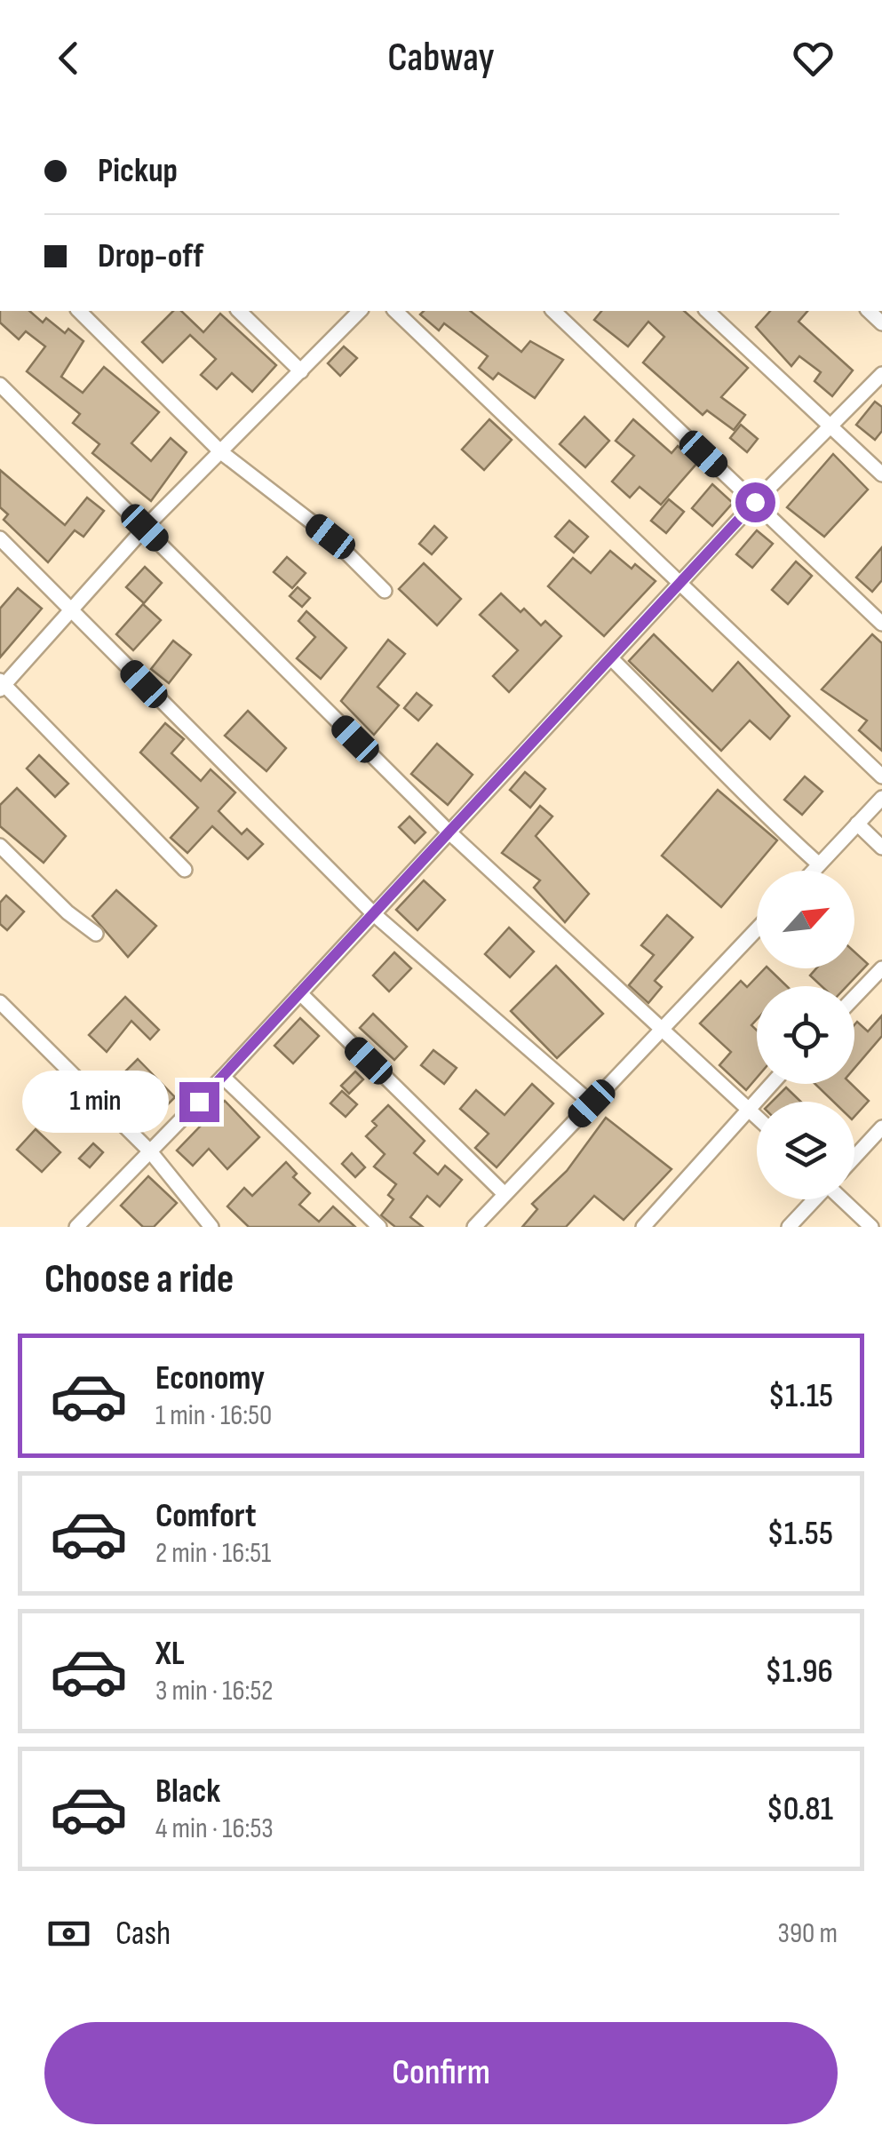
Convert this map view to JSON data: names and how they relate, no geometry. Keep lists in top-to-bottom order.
{
  "north": "top right",
  "page": {
    "header": "Cabway",
    "banner": ["Pickup", "Drop-off"],
    "bubble": "1 min",
    "heading": "Choose a ride",
    "list": [
      {
        "name": "Economy",
        "note": "1 min · 16:50",
        "value": "$1.15"
      },
      {
        "name": "Comfort",
        "note": "2 min · 16:51",
        "value": "$1.55"
      },
      {
        "name": "XL",
        "note": "3 min · 16:52",
        "value": "$1.96"
      },
      {
        "name": "Black",
        "note": "4 min · 16:53",
        "value": "$0.81"
      }
    ],
    "pay": ["Cash", "390 m"],
    "buttons": "Confirm"
  }
}
